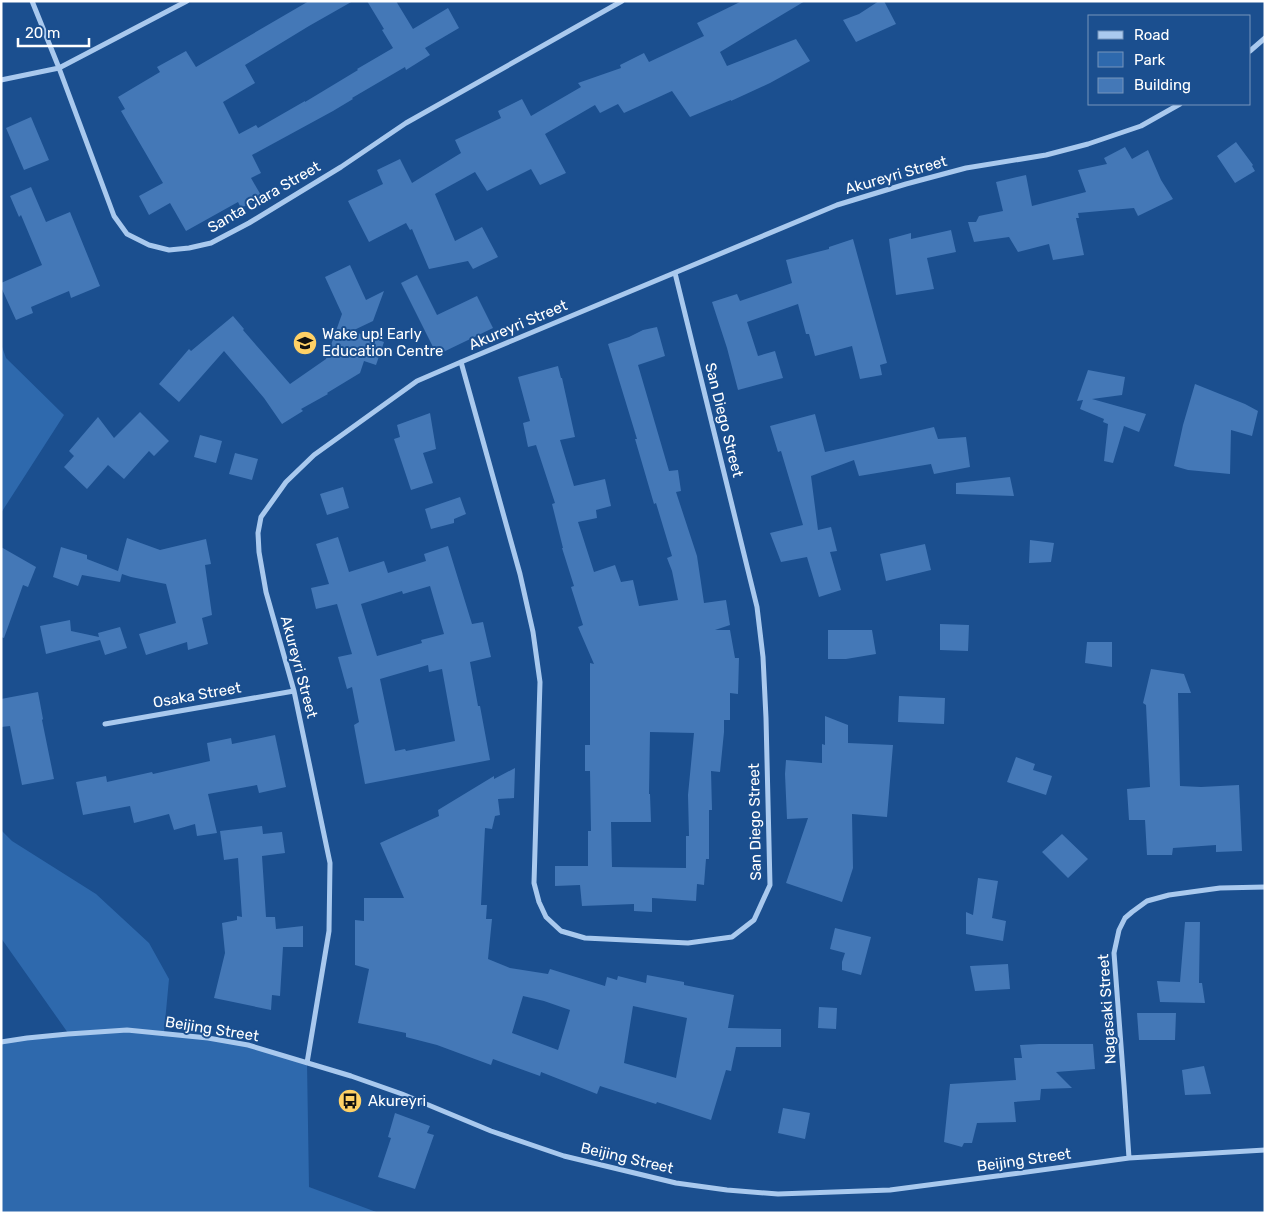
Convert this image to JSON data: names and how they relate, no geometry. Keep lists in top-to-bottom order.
{
  "streets": {
    "street": [
      "Akureyri Street",
      "Santa Clara Street",
      "San Diego Street",
      "Osaka Street",
      "Nagasaki Street",
      "Beijing Street"
    ]
  },
  "crossings": [
    ["Akureyri Street", "San Diego Street"],
    ["Akureyri Street", "Osaka Street"],
    ["Akureyri Street", "Beijing Street"],
    ["Nagasaki Street", "Beijing Street"]
  ],
  "places": {
    "school or university": ["Wake up! Early Education Centre"],
    "bus stop": ["Akureyri"]
  },
  "legend": ["Road", "Park", "Building"],
  "scale_bar": "20 m"
}
